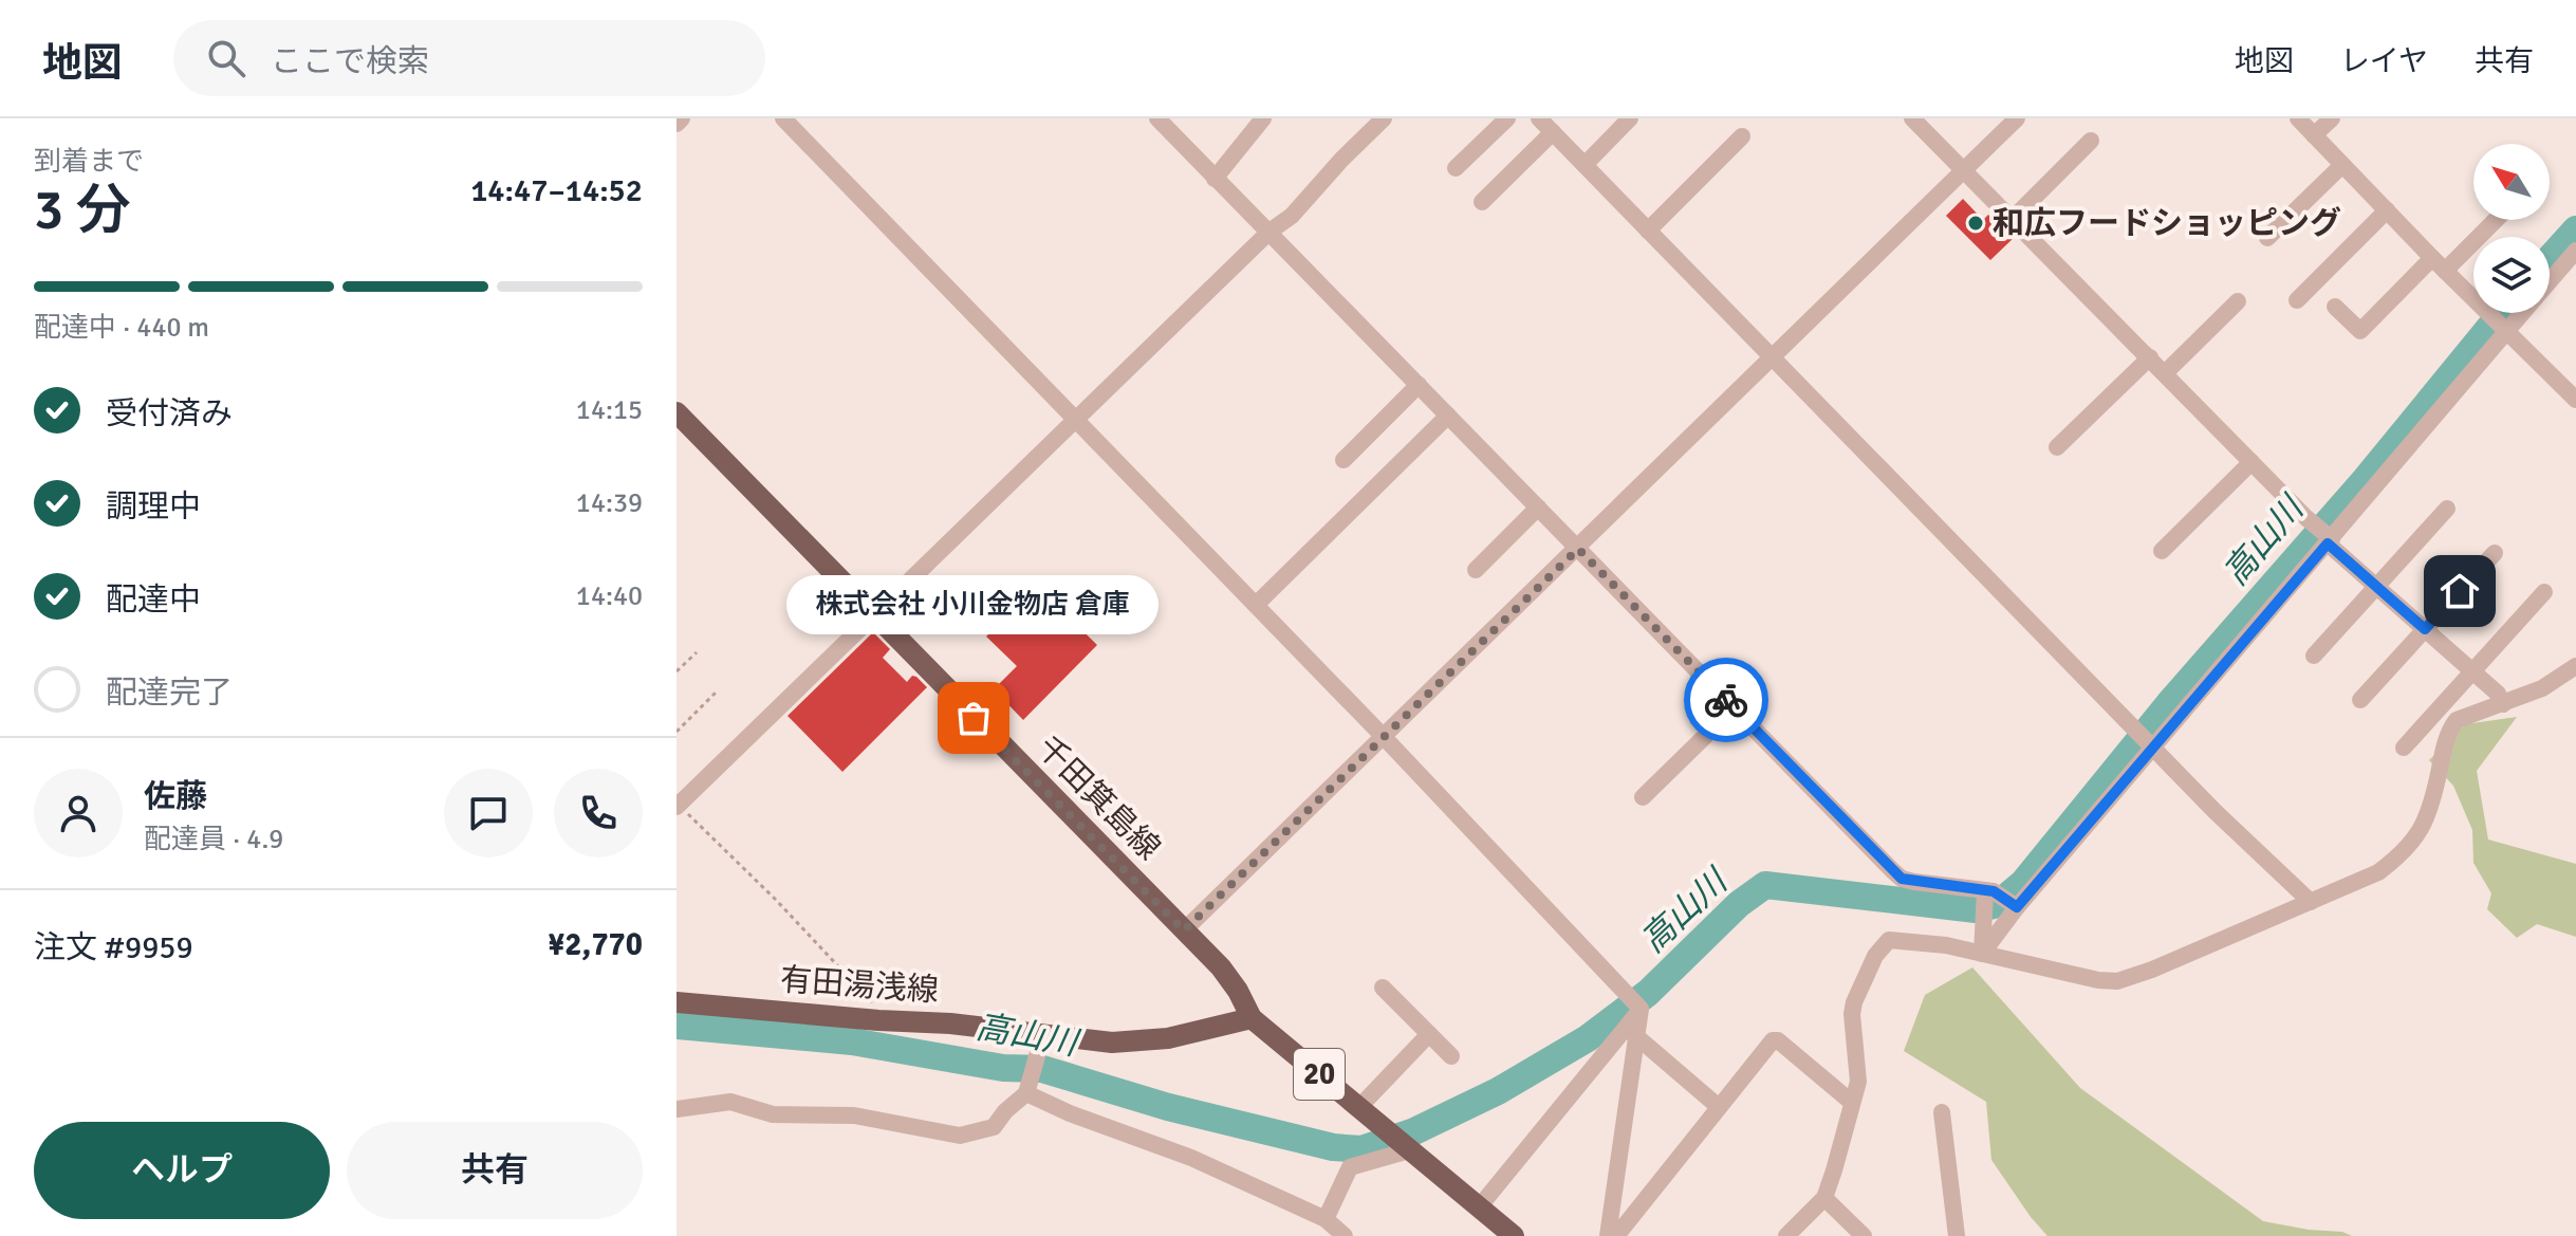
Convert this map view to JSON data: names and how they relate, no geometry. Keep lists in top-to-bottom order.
{
  "streets": {
    "main road": ["千田箕島線", "有田湯浅線", "20"]
  },
  "crossings": [
    ["千田箕島線", "有田湯浅線"],
    ["千田箕島線", "20"],
    ["有田湯浅線", "20"]
  ],
  "water": ["高山川"],
  "places": ["和広フードショッピング", "株式会社 小川金物店 倉庫"],
  "north": "top left",
  "page": {
    "header": "地図",
    "search": "ここで検索",
    "nav": ["地図", "レイヤ", "共有"],
    "heading": ["3 分", "到着まで", "14:47–14:52"],
    "panel": [
      "佐藤",
      "配達員 · 4.9",
      "注文 #9959",
      "¥2,770"
    ],
    "bar": "配達中 · 440 m",
    "list": [
      ["受付済み", "14:15"],
      ["調理中", "14:39"],
      ["配達中", "14:40"],
      "配達完了"
    ],
    "bubble": "株式会社 小川金物店 倉庫",
    "buttons": ["ヘルプ", "共有"]
  }
}
